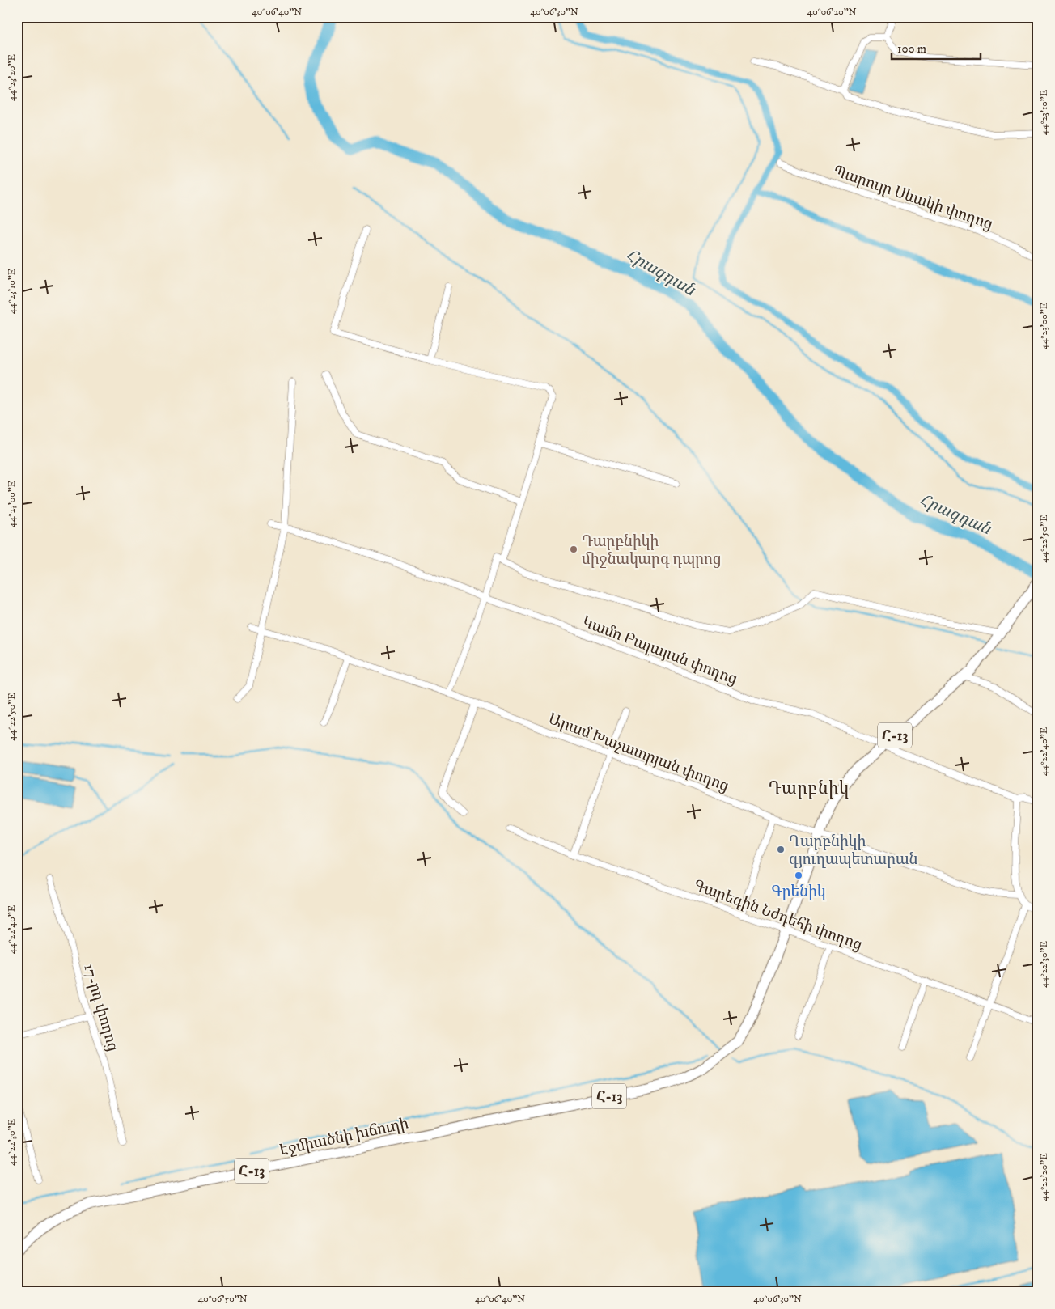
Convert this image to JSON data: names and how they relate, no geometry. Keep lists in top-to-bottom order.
{
  "streets": {
    "main road": ["Հ-13", "Էջմիածնի խճուղի"],
    "street": [
      "Պարույր Սևակի փողոց",
      "Կամո Բալայան փողոց",
      "Արամ Խաչատրյան փողոց",
      "Գարեգին Նժդեհի փողոց",
      "17-րդ փողոց"
    ]
  },
  "crossings": [
    ["Կամո Բալայան փողոց", "Հ-13"],
    ["Հ-13", "Արամ Խաչատրյան փողոց"],
    ["Հ-13", "Գարեգին Նժդեհի փողոց"],
    ["Հ-13", "Էջմիածնի խճուղի"],
    ["Գարեգին Նժդեհի փողոց", "Էջմիածնի խճուղի"]
  ],
  "districts": ["Դարբնիկ"],
  "water": ["Հրազդան"],
  "places": ["Դարբնիկի միջնակարգ դպրոց", "Դարբնիկի գյուղապետարան", "Գրենիկ"],
  "scale_bar": "100 m",
  "coordinates": [
    "40°06'40\"N",
    "40°06'30\"N",
    "40°06'20\"N",
    "44°23'20\"E",
    "44°23'10\"E",
    "44°23'00\"E",
    "44°22'50\"E",
    "44°22'40\"E",
    "44°22'30\"E",
    "44°22'20\"E",
    "40°06'50\"N"
  ]
}
